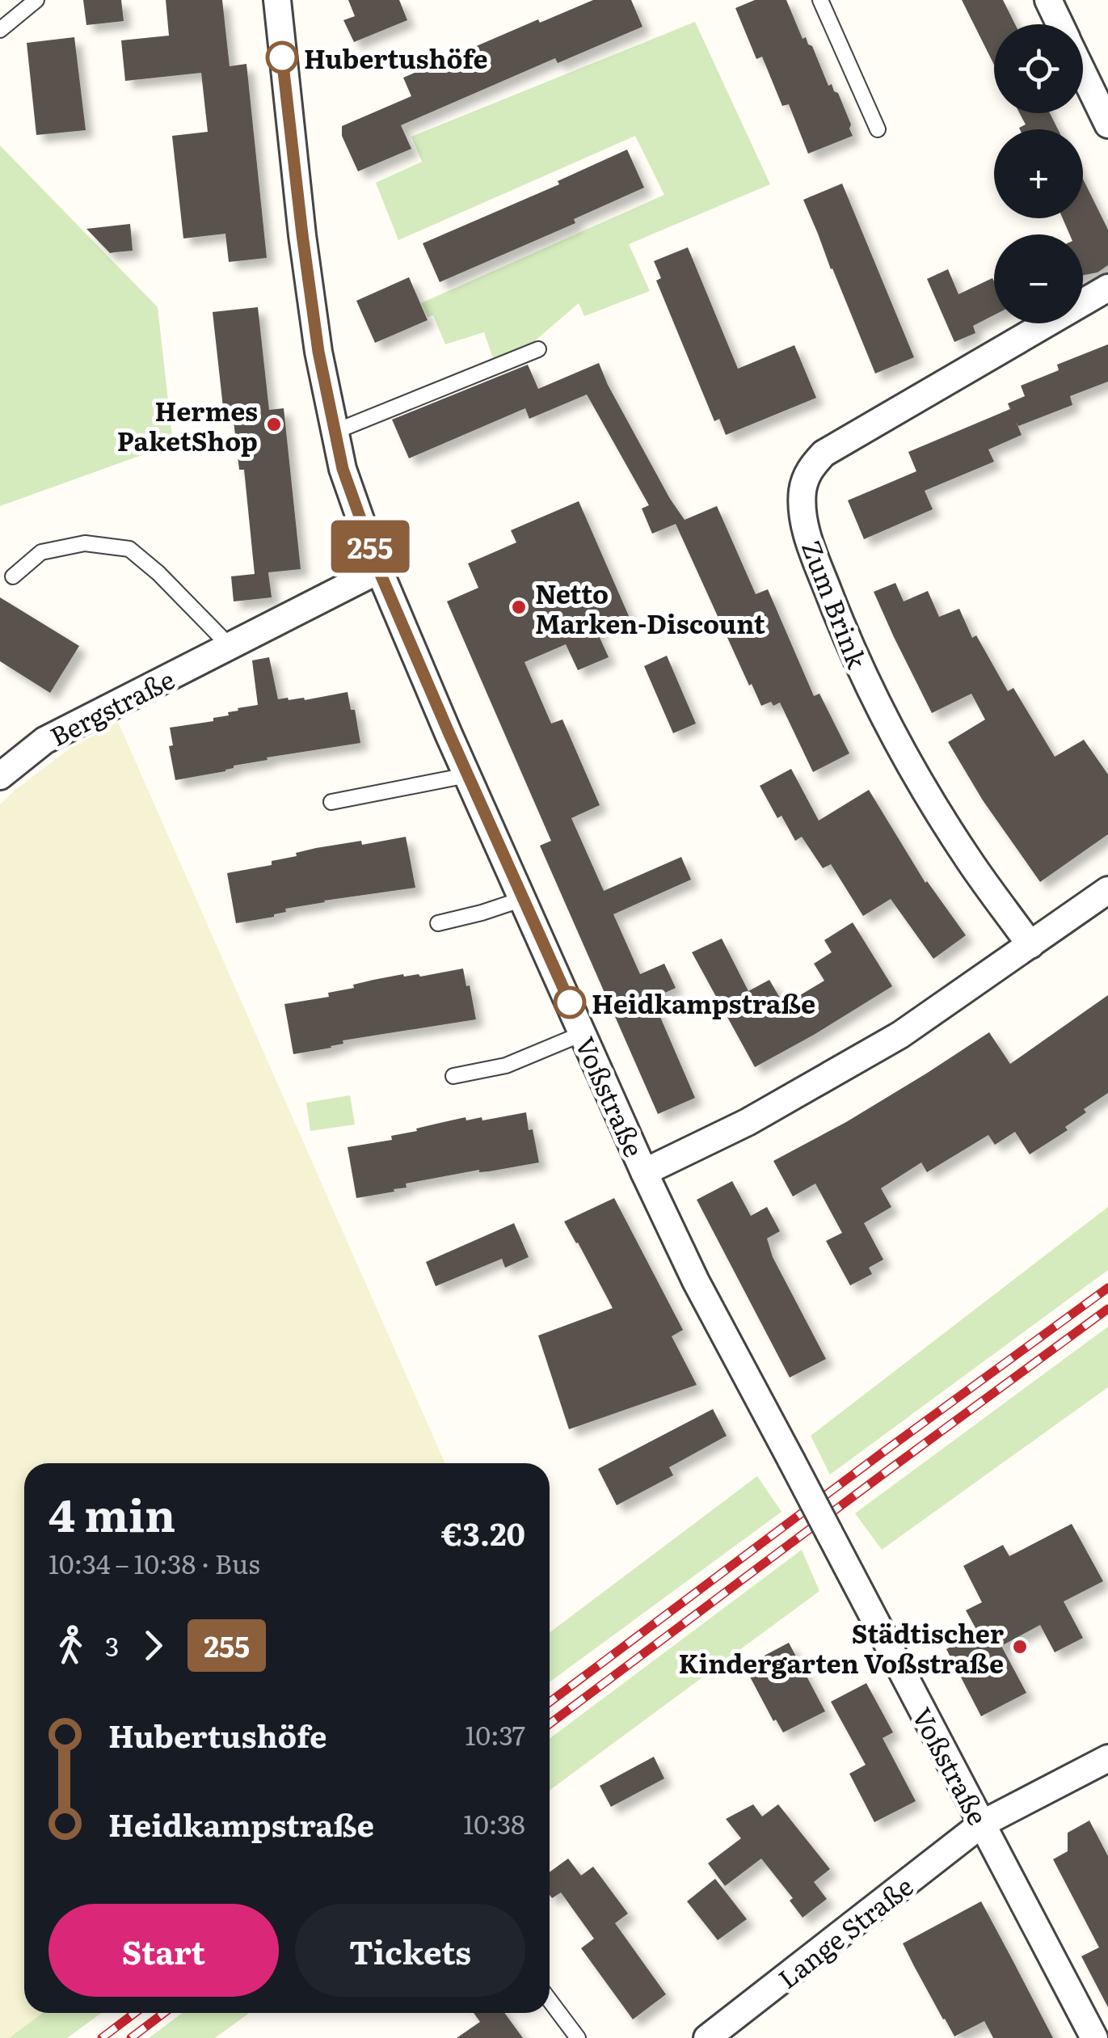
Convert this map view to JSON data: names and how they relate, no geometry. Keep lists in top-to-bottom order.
{
  "streets": {
    "street": [
      "Zum Brink",
      "Bergstraße",
      "Voßstraße",
      "Lange Straße"
    ]
  },
  "crossings": [
    ["Bergstraße", "Voßstraße"],
    ["Voßstraße", "Lange Straße"]
  ],
  "places": [
    "Hubertushöfe",
    "Hermes PaketShop",
    "Netto Marken-Discount",
    "Heidkampstraße",
    "Städtischer Kindergarten Voßstraße"
  ],
  "lines": ["bus line 255"],
  "page": {
    "on_map": "255",
    "map_buttons": ["+", "−"],
    "heading": ["4 min", "10:34 – 10:38 · Bus", "€3.20"],
    "legs": ["3", "255"],
    "list": [
      {
        "name": "Hubertushöfe",
        "value": "10:37"
      },
      {
        "name": "Heidkampstraße",
        "value": "10:38"
      }
    ],
    "buttons": ["Start", "Tickets"]
  }
}
